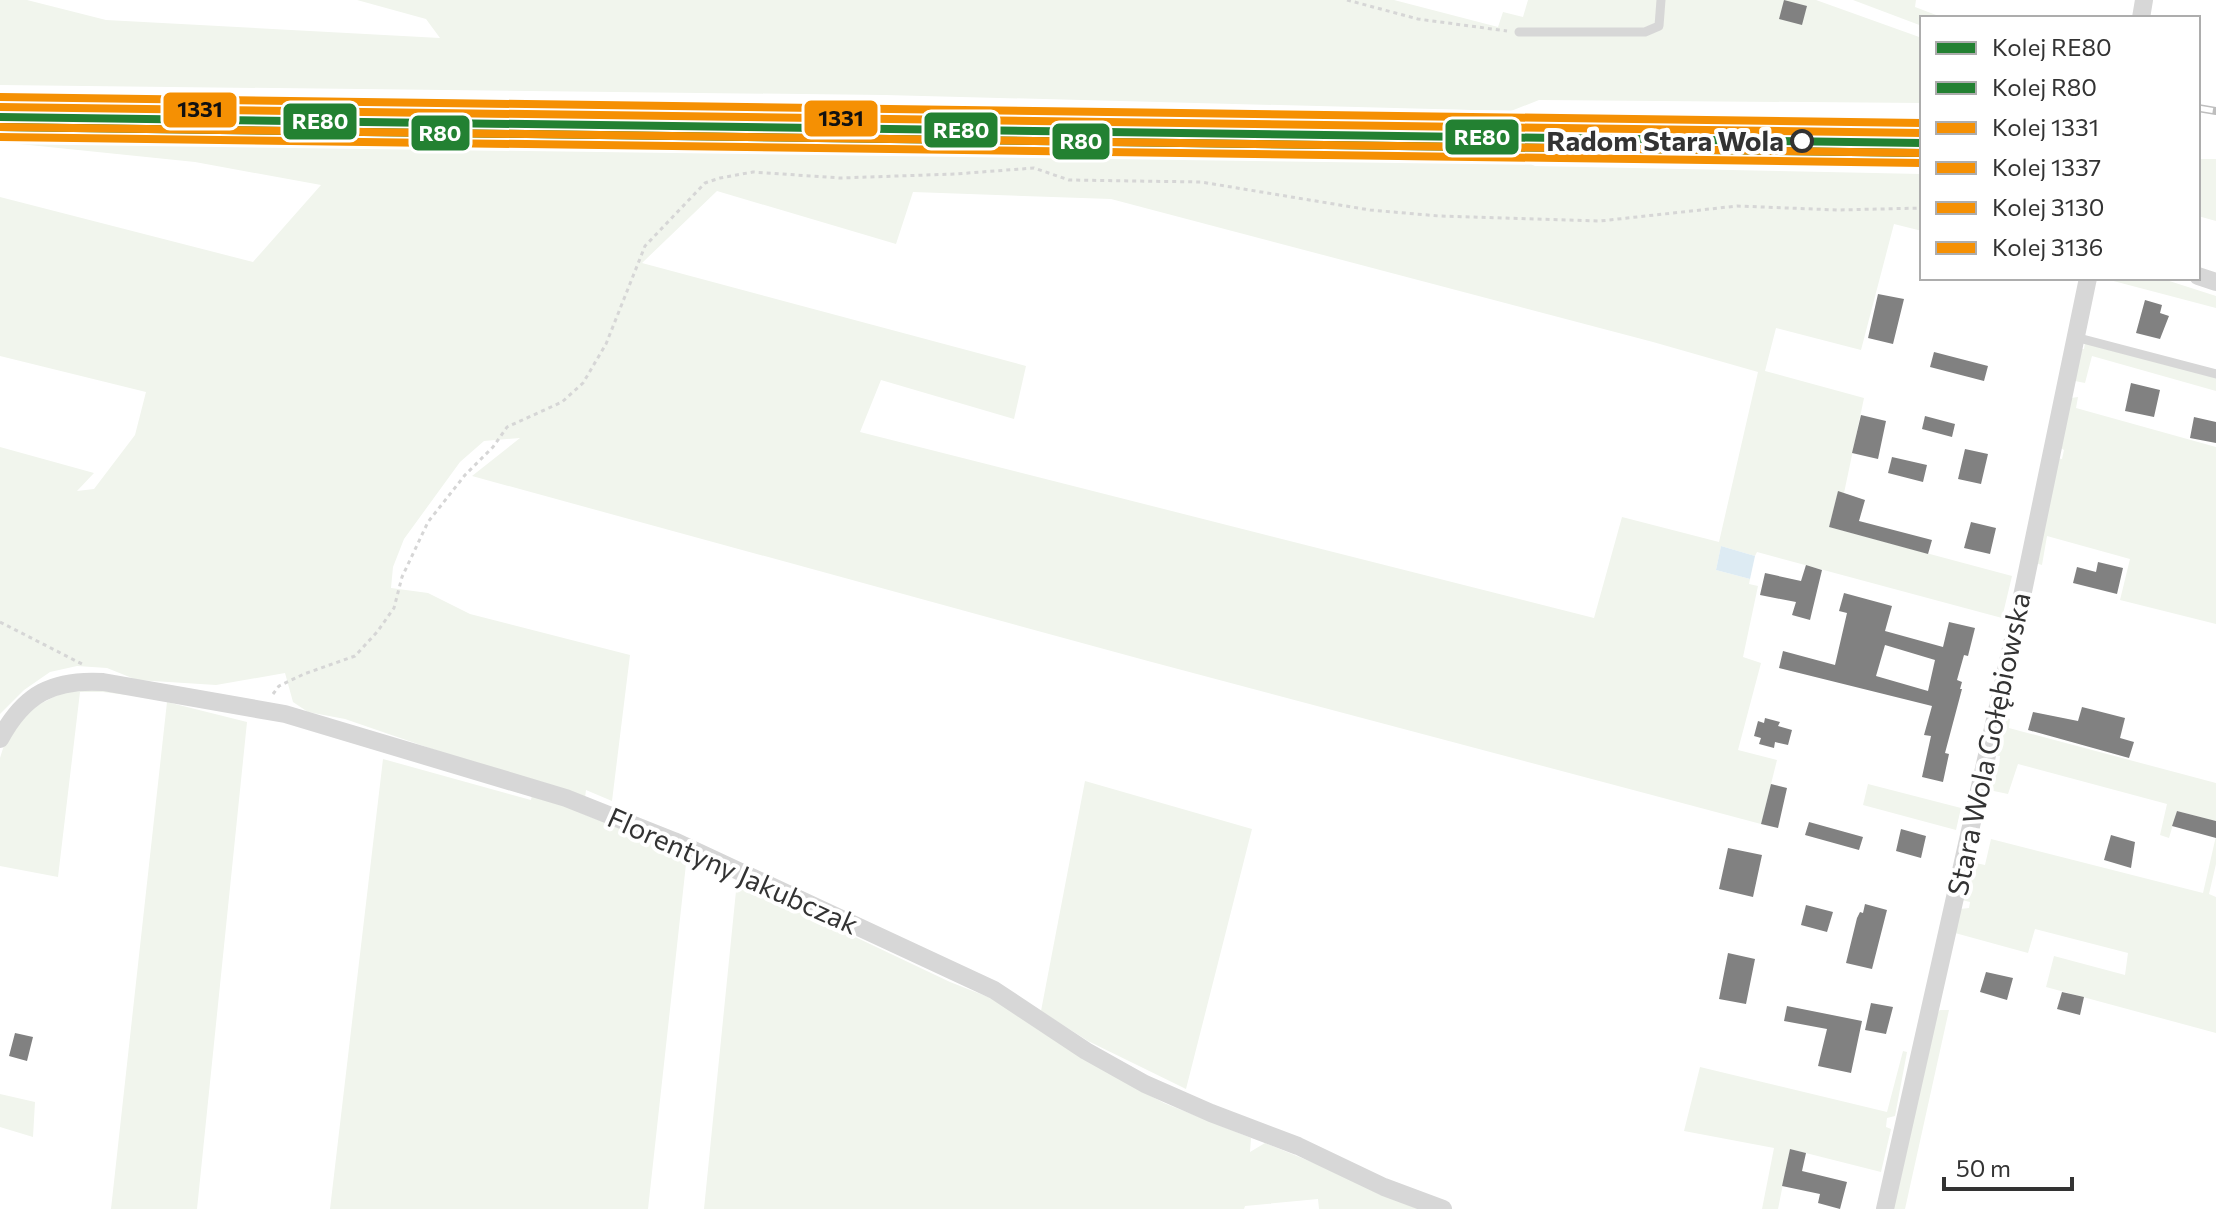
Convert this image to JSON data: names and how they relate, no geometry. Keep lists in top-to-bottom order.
{
  "streets": {
    "street": ["Stara Wola Gołębiowska", "Florentyny Jakubczak"]
  },
  "places": ["Radom Stara Wola"],
  "lines": [
    "rail line 3130",
    "rail line 1331",
    "rail line RE80",
    "rail line R80",
    "rail line 3136",
    "rail line 1337"
  ],
  "legend": [
    "Kolej RE80",
    "Kolej R80",
    "Kolej 1331",
    "Kolej 1337",
    "Kolej 3130",
    "Kolej 3136"
  ],
  "scale_bar": "50 m"
}
